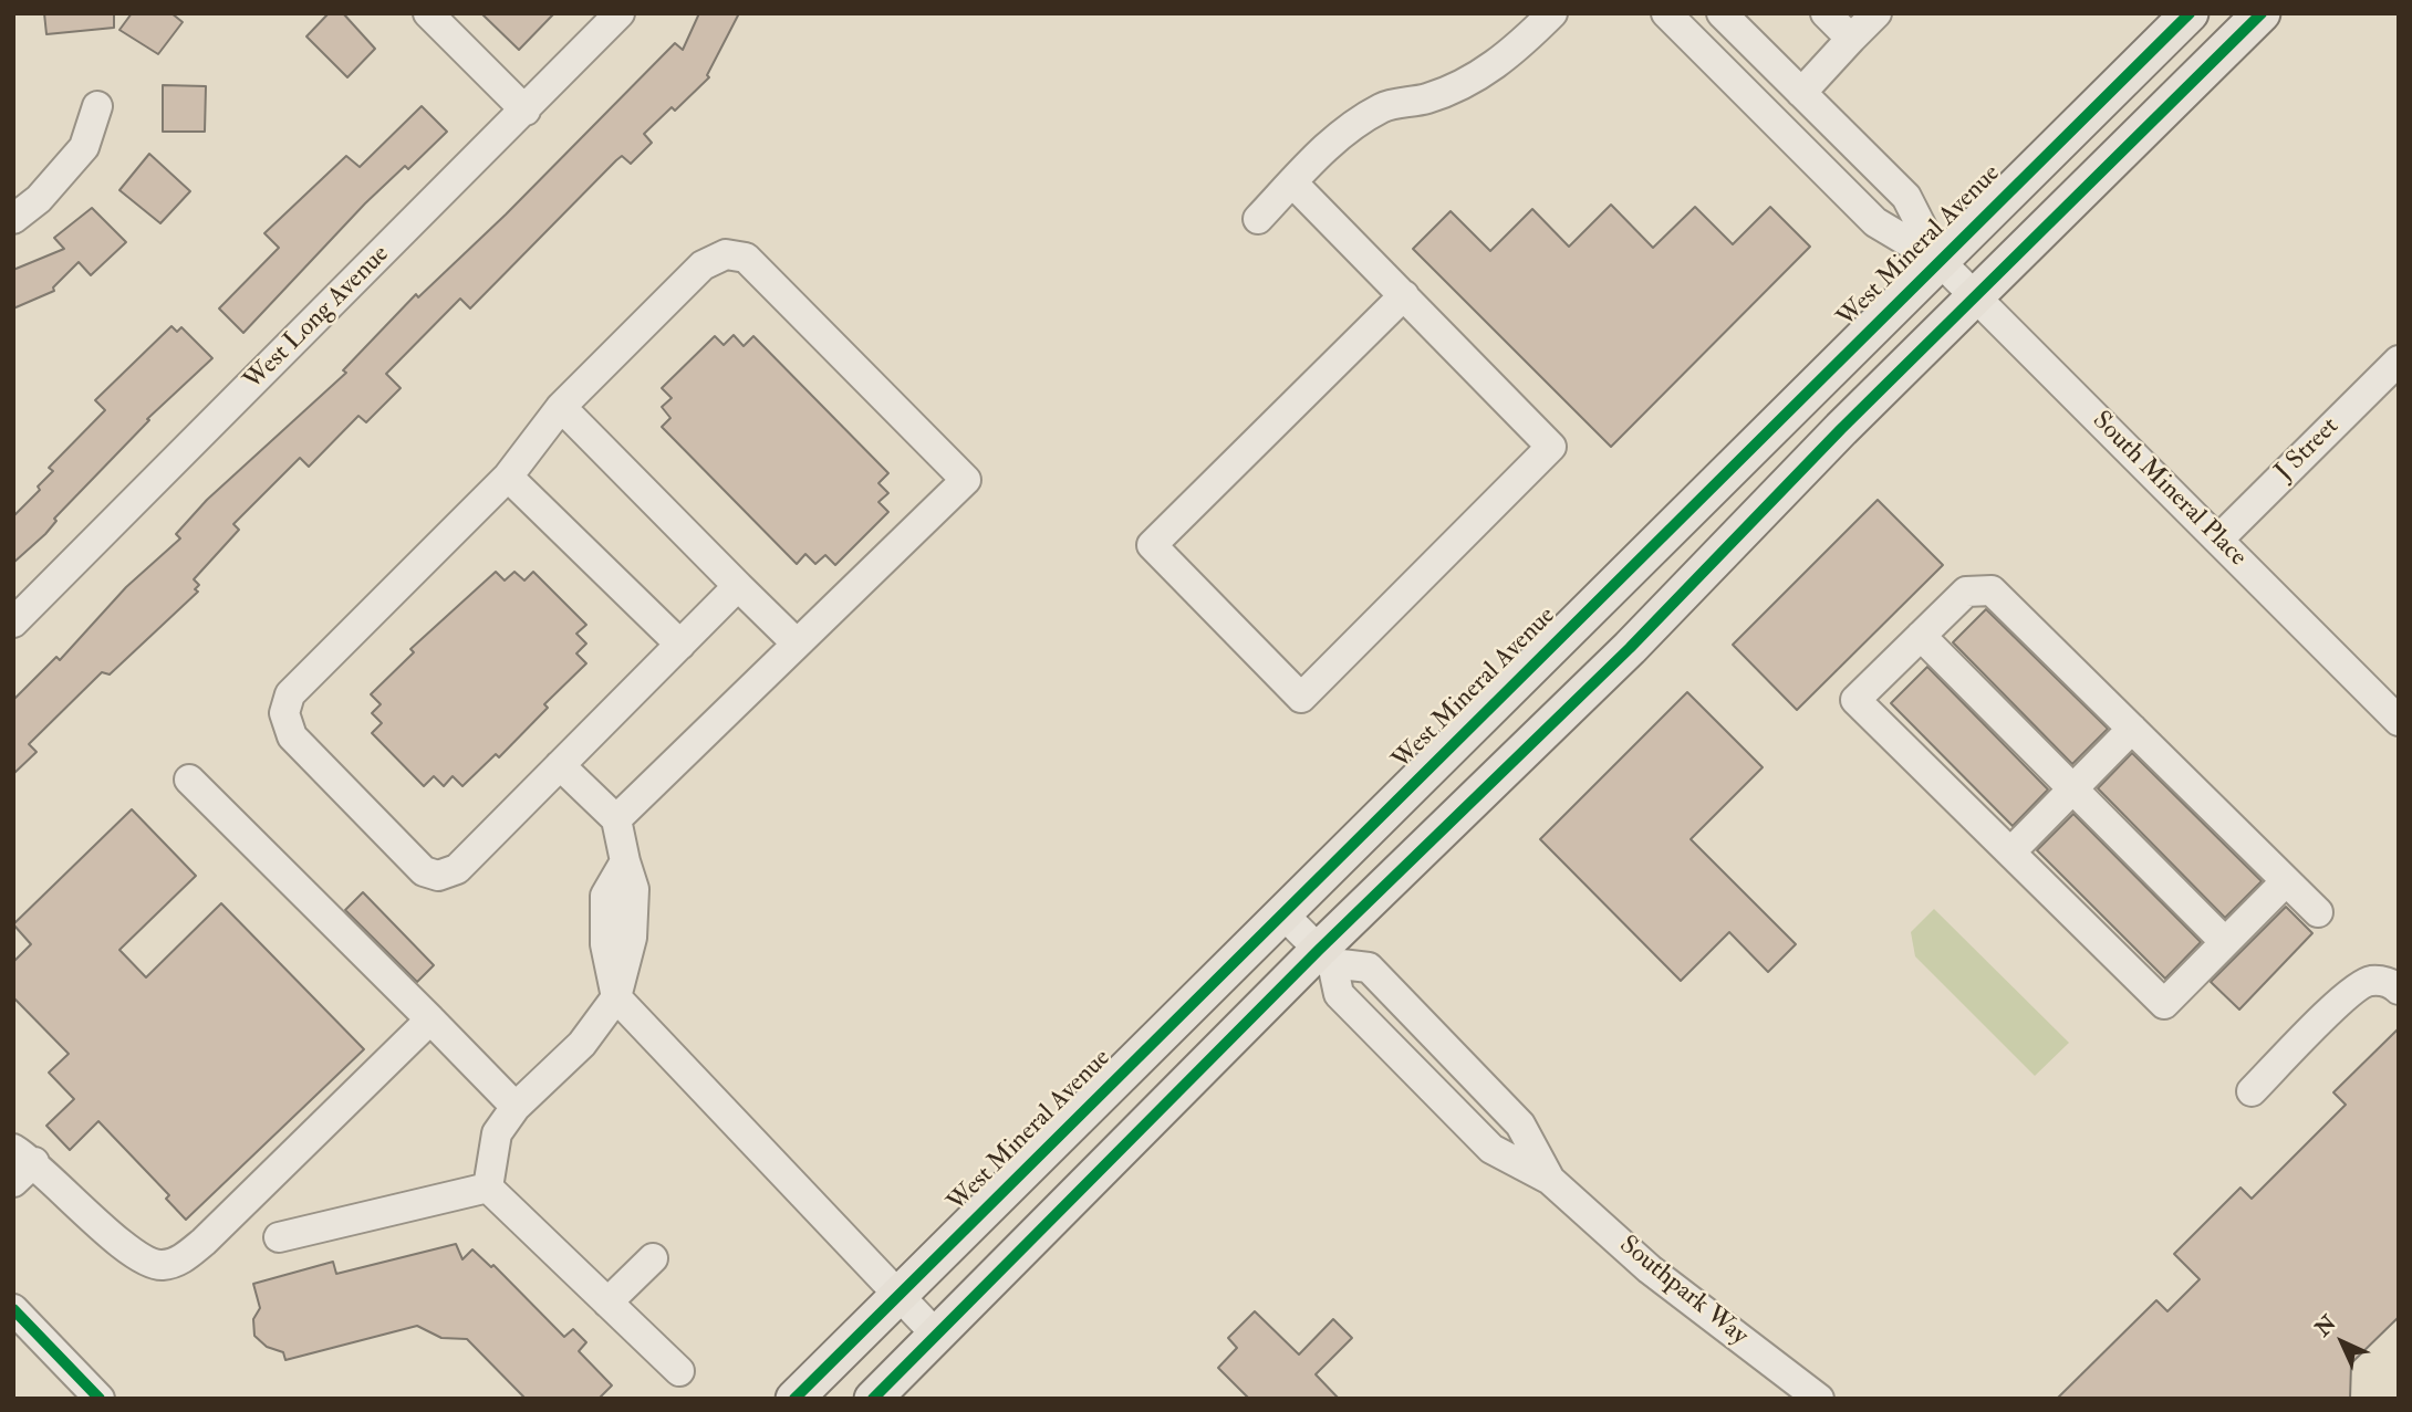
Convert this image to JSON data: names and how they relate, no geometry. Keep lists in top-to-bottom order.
{
  "streets": {
    "main road": ["West Mineral Avenue"],
    "street": [
      "West Long Avenue",
      "J Street",
      "South Mineral Place",
      "Southpark Way"
    ]
  },
  "crossings": [
    ["West Mineral Avenue", "South Mineral Place"],
    ["West Mineral Avenue", "Southpark Way"],
    ["J Street", "South Mineral Place"]
  ],
  "north": "top left"
}
